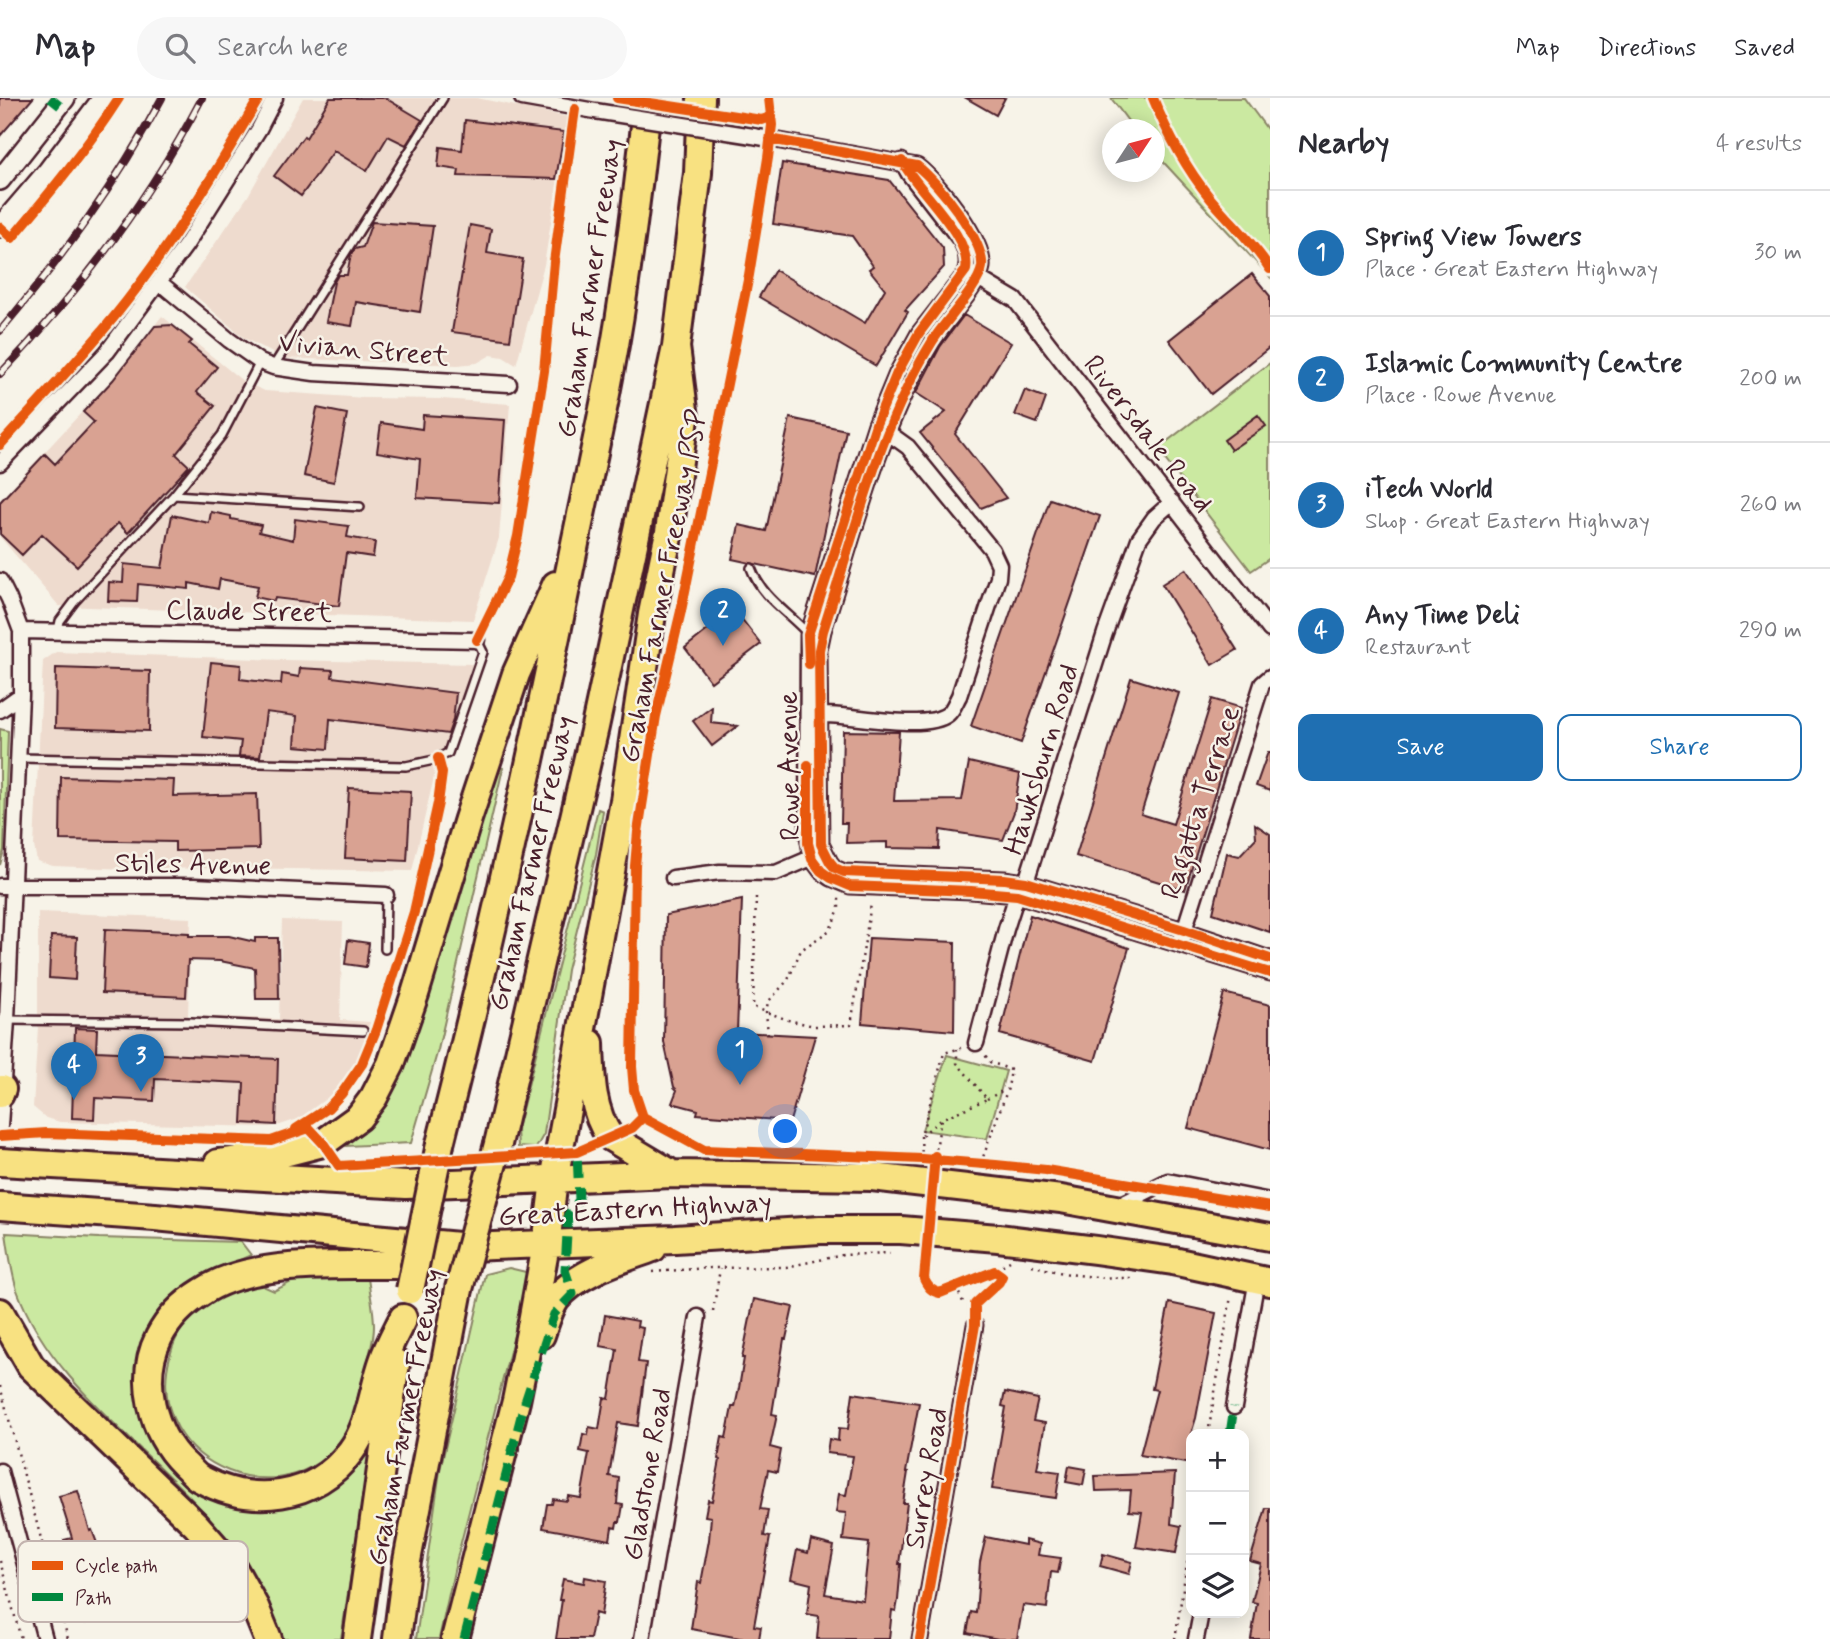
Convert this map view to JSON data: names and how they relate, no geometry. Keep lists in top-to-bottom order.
{
  "streets": {
    "highway": ["Graham Farmer Freeway", "Great Eastern Highway"],
    "street": [
      "Vivian Street",
      "Riversdale Road",
      "Claude Street",
      "Hawksburn Road",
      "Rowe Avenue",
      "Ragatta Terrace",
      "Stiles Avenue",
      "Gladstone Road",
      "Surrey Road"
    ],
    "cycle path": ["Graham Farmer Freeway PSP"]
  },
  "crossings": [
    ["Riversdale Road", "Hawksburn Road"],
    ["Riversdale Road", "Rowe Avenue"],
    ["Hawksburn Road", "Rowe Avenue"],
    ["Rowe Avenue", "Ragatta Terrace"]
  ],
  "legend": ["Cycle path", "Path"],
  "north": "top right",
  "page": {
    "header": "Map",
    "search": "Search here",
    "nav": ["Map", "Directions", "Saved"],
    "heading": ["Nearby", "4 results"],
    "list": [
      {
        "mark": "1",
        "name": "Spring View Towers",
        "note": "Place · Great Eastern Highway",
        "value": "30 m"
      },
      {
        "mark": "2",
        "name": "Islamic Community Centre",
        "note": "Place · Rowe Avenue",
        "value": "200 m"
      },
      {
        "mark": "3",
        "name": "iTech World",
        "note": "Shop · Great Eastern Highway",
        "value": "260 m"
      },
      {
        "mark": "4",
        "name": "Any Time Deli",
        "note": "Restaurant",
        "value": "290 m"
      }
    ],
    "pins": [
      "2",
      "1",
      "3",
      "4"
    ],
    "buttons": ["Save", "Share"],
    "map_buttons": ["+", "−"]
  }
}
